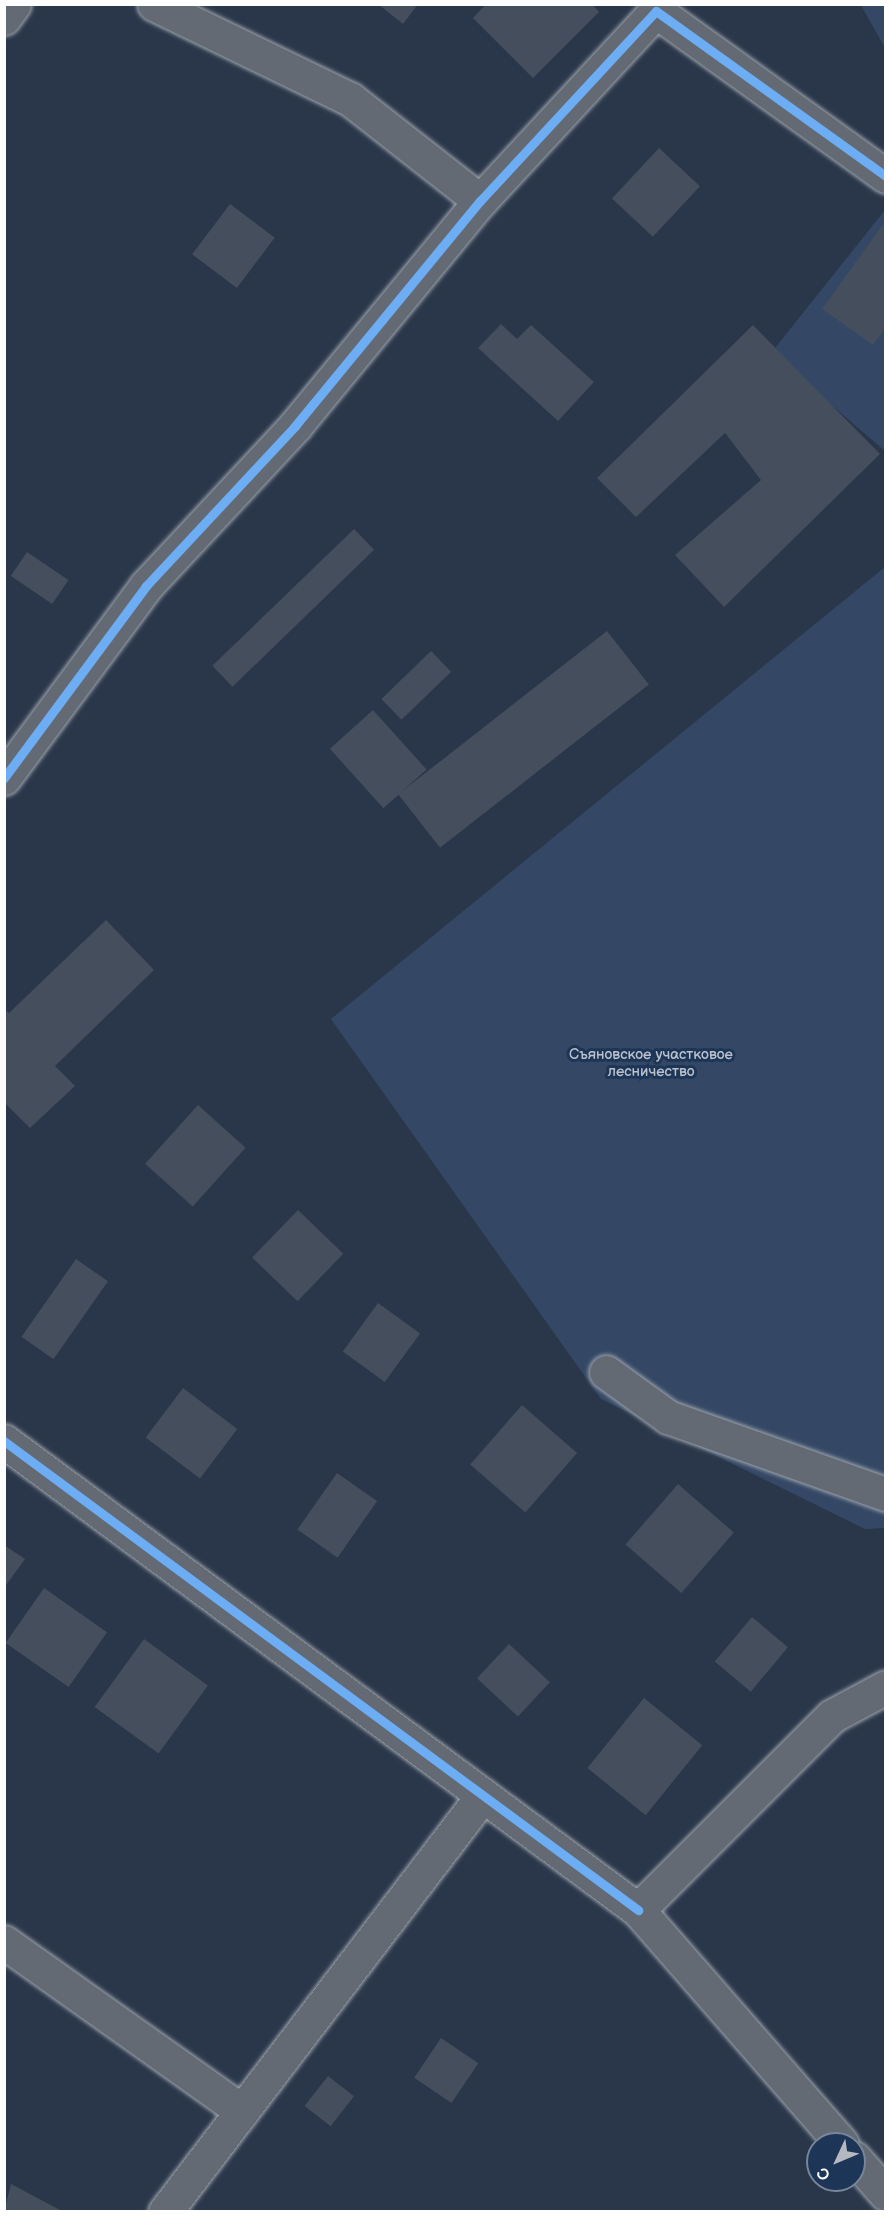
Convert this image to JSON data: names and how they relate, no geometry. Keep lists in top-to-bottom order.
{
  "parks": ["Съяновское участковое лесничество"],
  "north": "bottom left"
}
